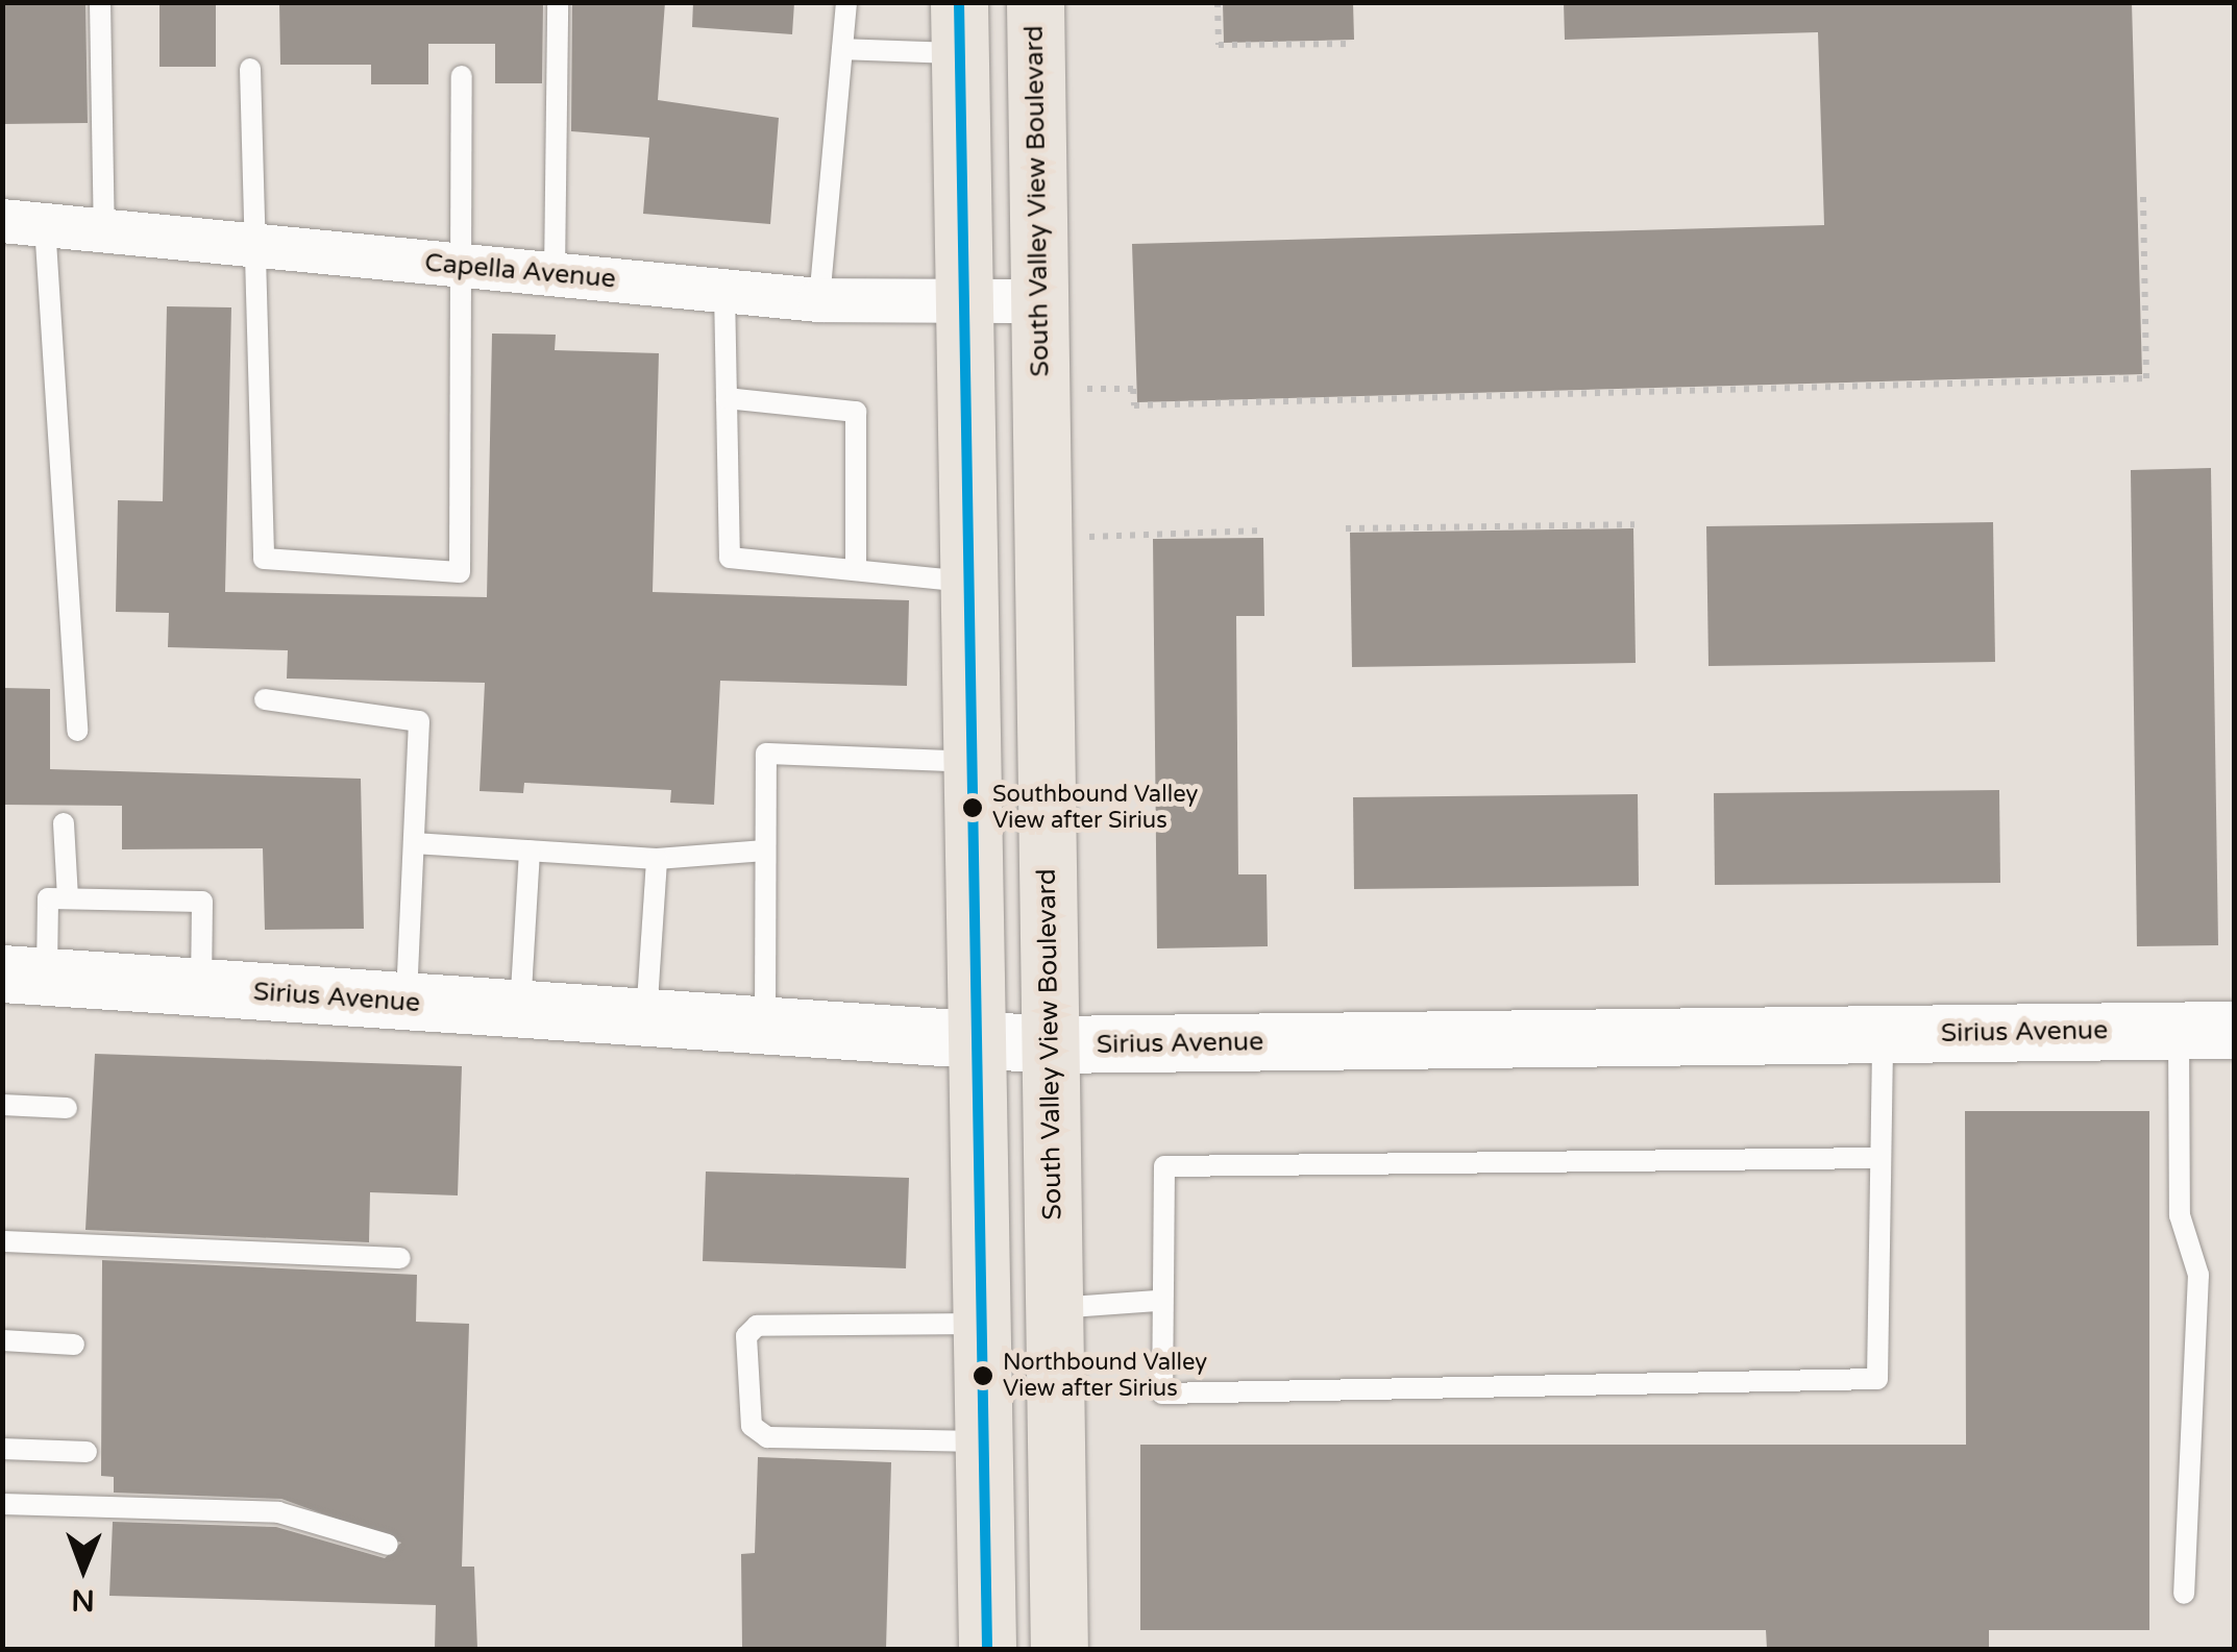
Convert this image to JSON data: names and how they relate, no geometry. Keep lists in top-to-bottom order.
{
  "streets": {
    "main road": ["South Valley View Boulevard"],
    "street": ["Capella Avenue", "Sirius Avenue"]
  },
  "crossings": [
    ["South Valley View Boulevard", "Capella Avenue"],
    ["South Valley View Boulevard", "Sirius Avenue"]
  ],
  "places": ["Southbound Valley View after Sirius", "Northbound Valley View after Sirius"],
  "north": "bottom"
}
